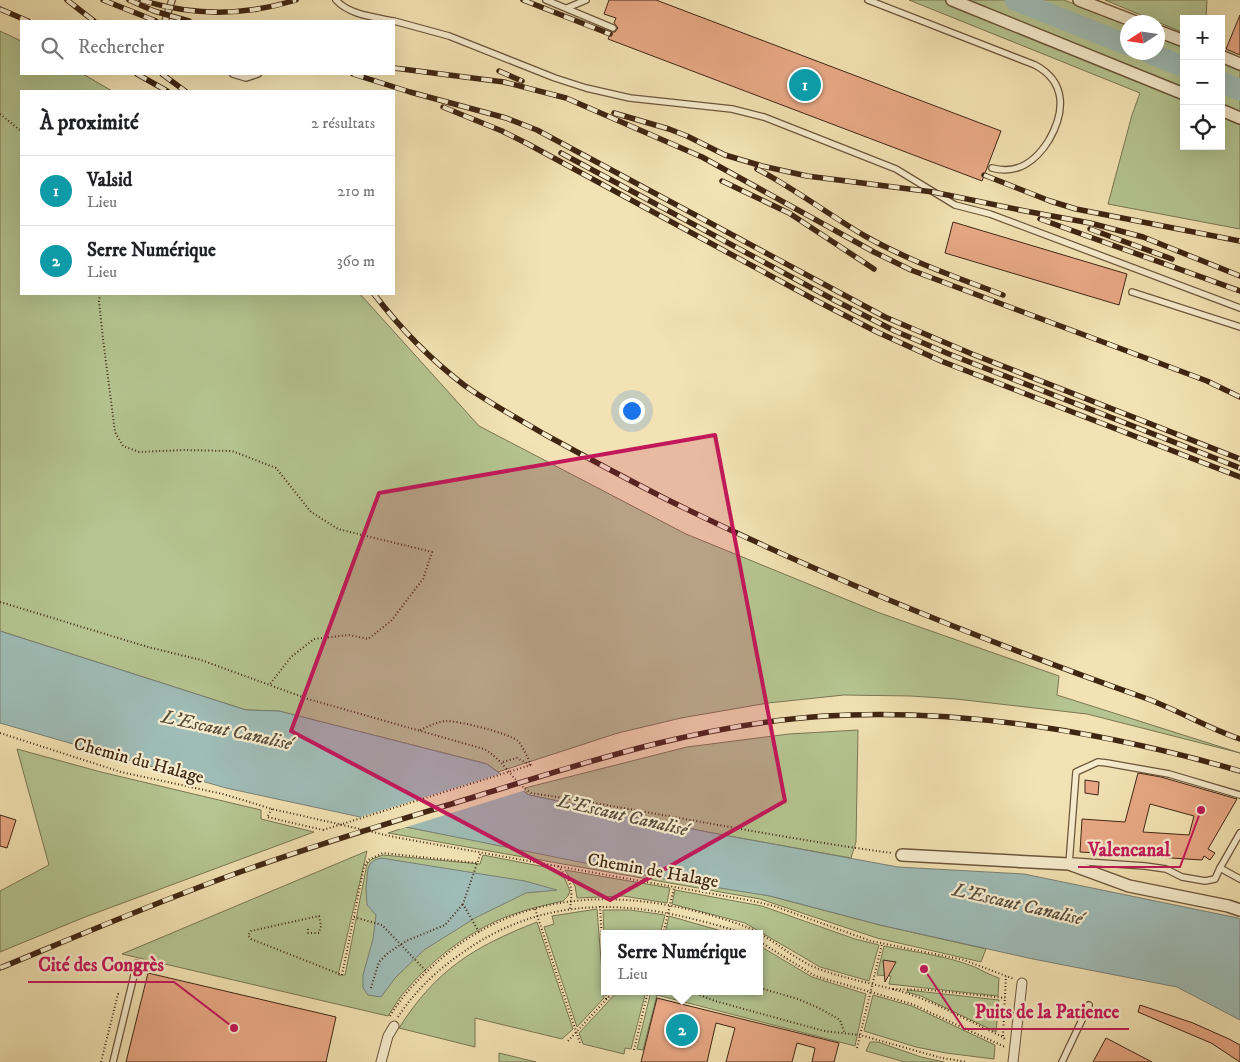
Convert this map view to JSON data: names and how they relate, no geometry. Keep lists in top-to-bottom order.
{
  "streets": {
    "path": ["Chemin du Halage", "Chemin de Halage"]
  },
  "crossings": [
    ["Chemin du Halage", "Chemin de Halage"]
  ],
  "water": ["L'Escaut Canalisé"],
  "places": ["Valencanal", "Puits de la Patience", "Cité des Congrès"],
  "north": "left",
  "page": {
    "map_buttons": ["+", "−"],
    "search": "Rechercher",
    "pins": ["1", "2"],
    "heading": ["À proximité", "2 résultats"],
    "list": [
      {
        "mark": "1",
        "name": "Valsid",
        "note": "Lieu",
        "value": "210 m"
      },
      {
        "mark": "2",
        "name": "Serre Numérique",
        "note": "Lieu",
        "value": "360 m"
      }
    ],
    "popup": ["Serre Numérique", "Lieu"]
  }
}
